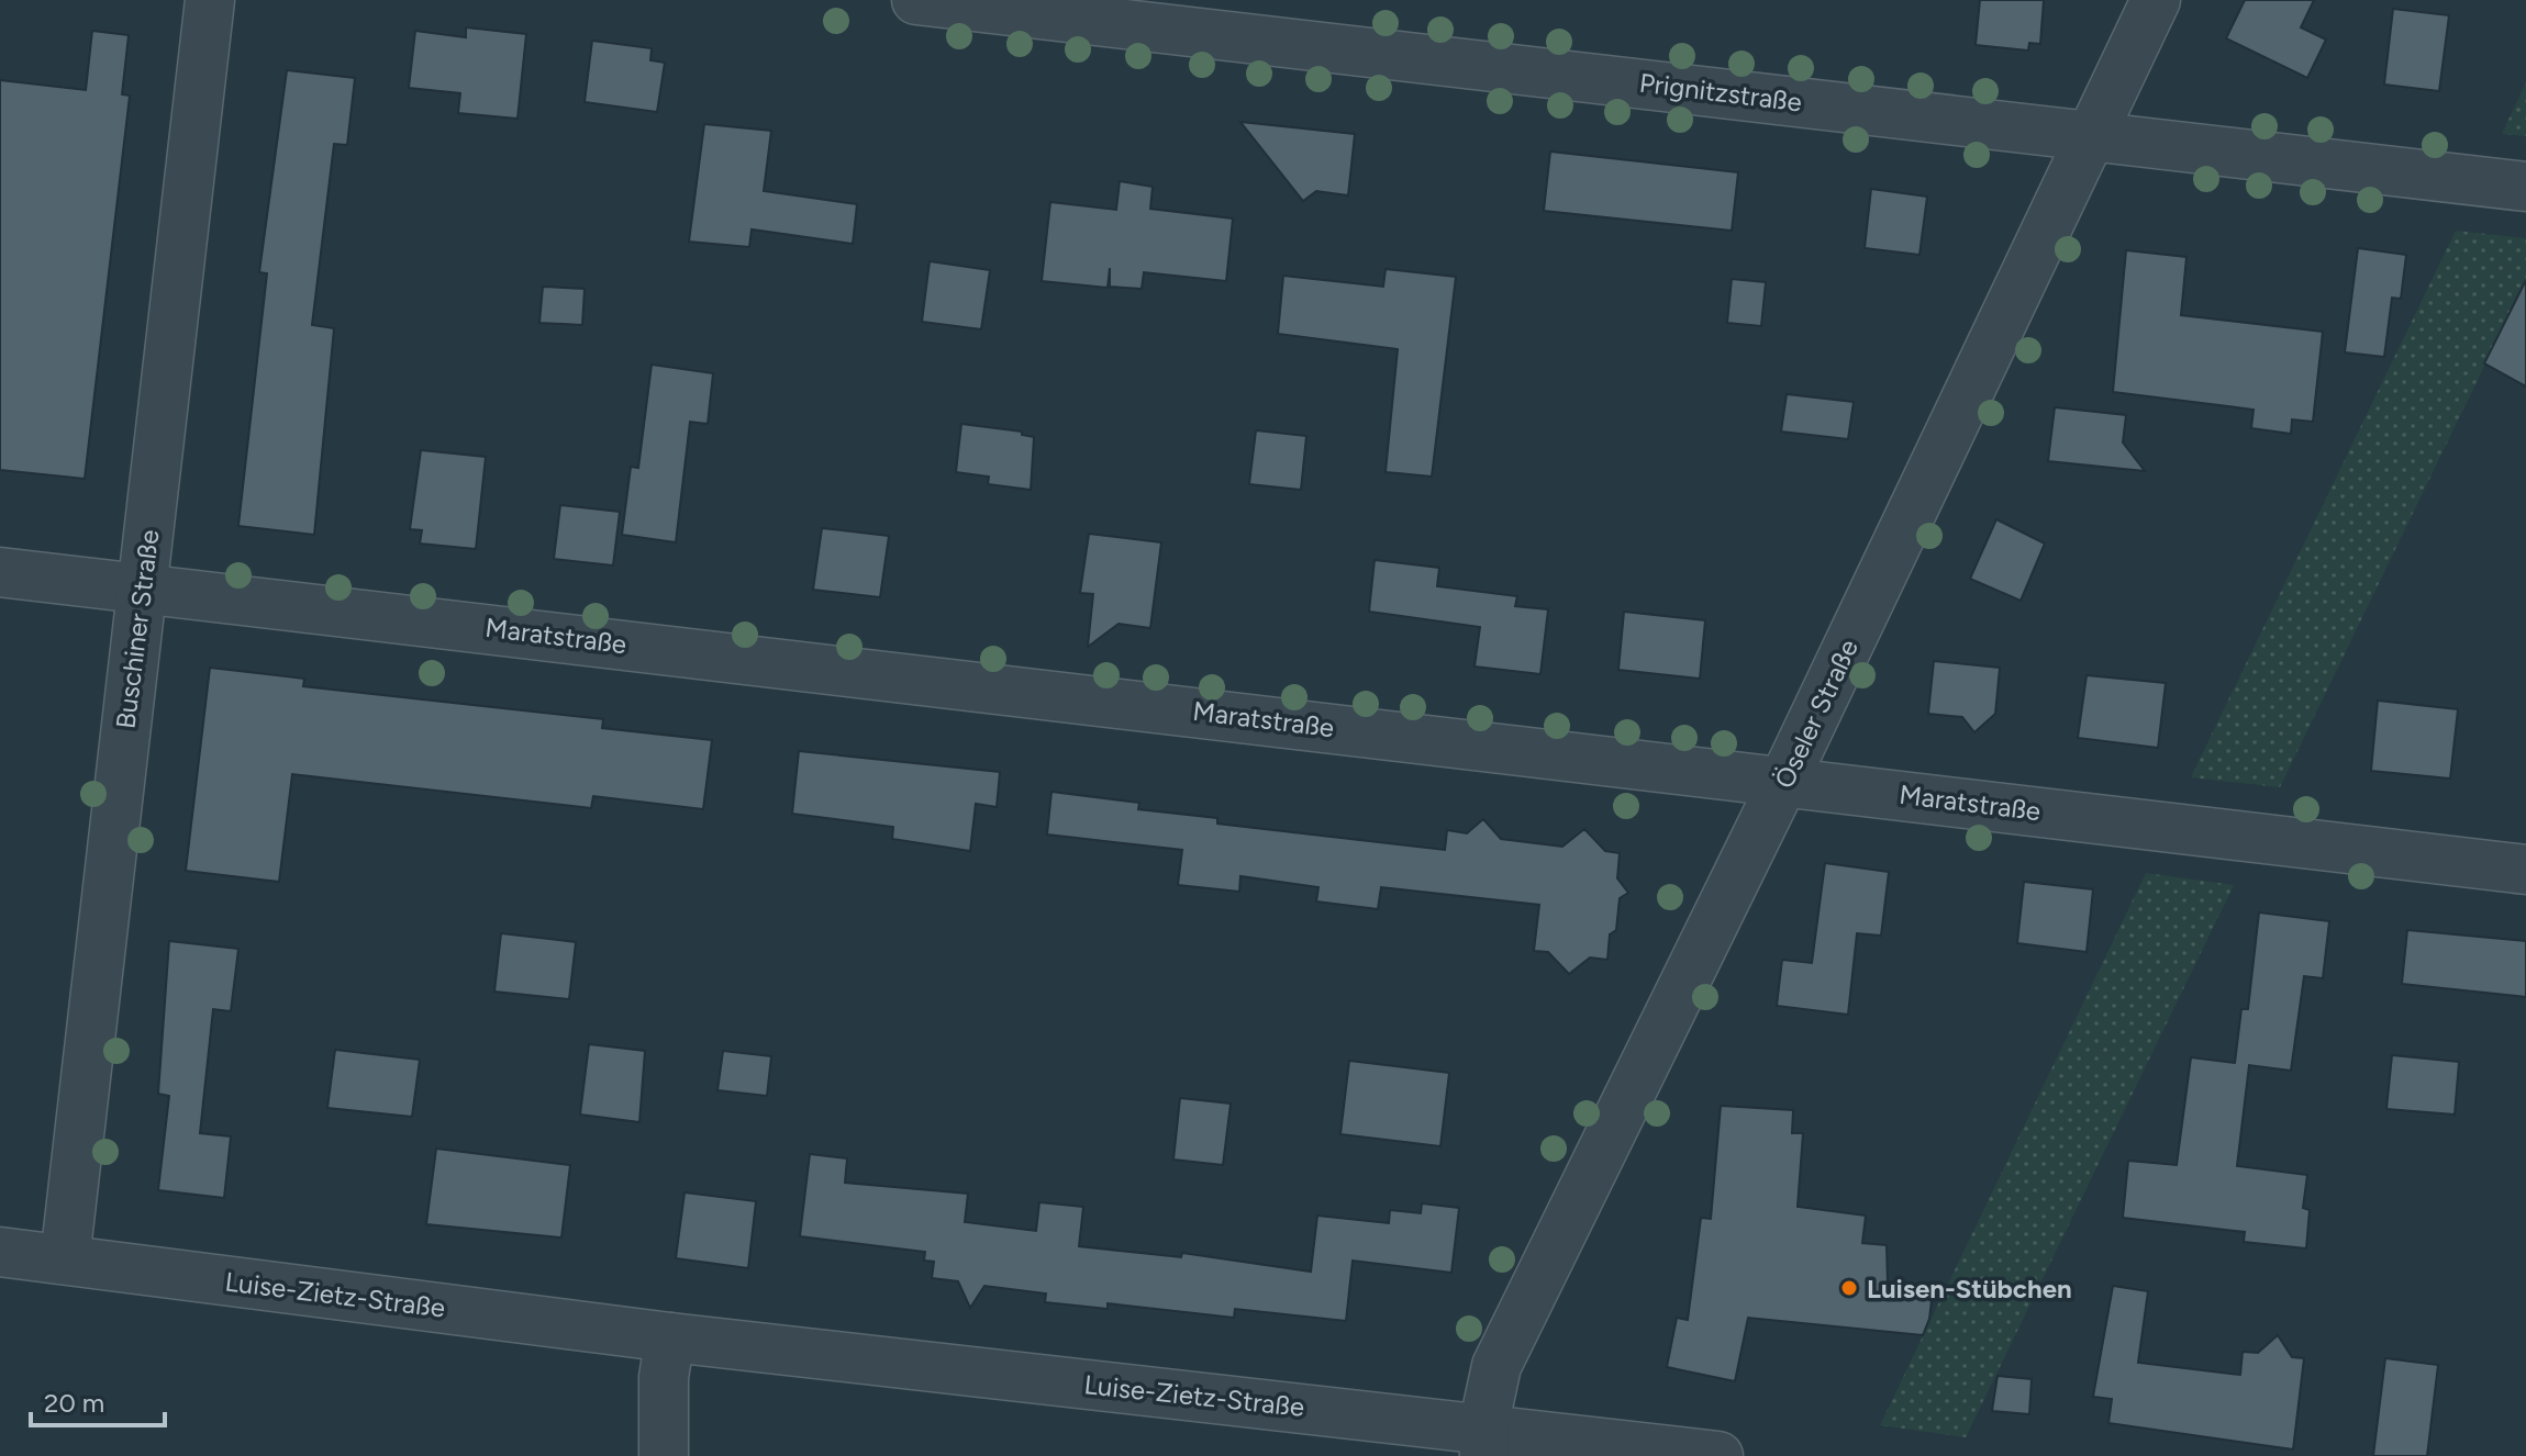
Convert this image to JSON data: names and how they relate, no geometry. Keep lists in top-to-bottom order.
{
  "streets": {
    "street": [
      "Prignitzstraße",
      "Buschiner Straße",
      "Maratstraße",
      "Öseler Straße",
      "Luise-Zietz-Straße"
    ]
  },
  "crossings": [
    ["Prignitzstraße", "Öseler Straße"],
    ["Buschiner Straße", "Maratstraße"],
    ["Buschiner Straße", "Luise-Zietz-Straße"],
    ["Maratstraße", "Öseler Straße"],
    ["Öseler Straße", "Luise-Zietz-Straße"]
  ],
  "places": ["Luisen-Stübchen"],
  "scale_bar": "20 m"
}
